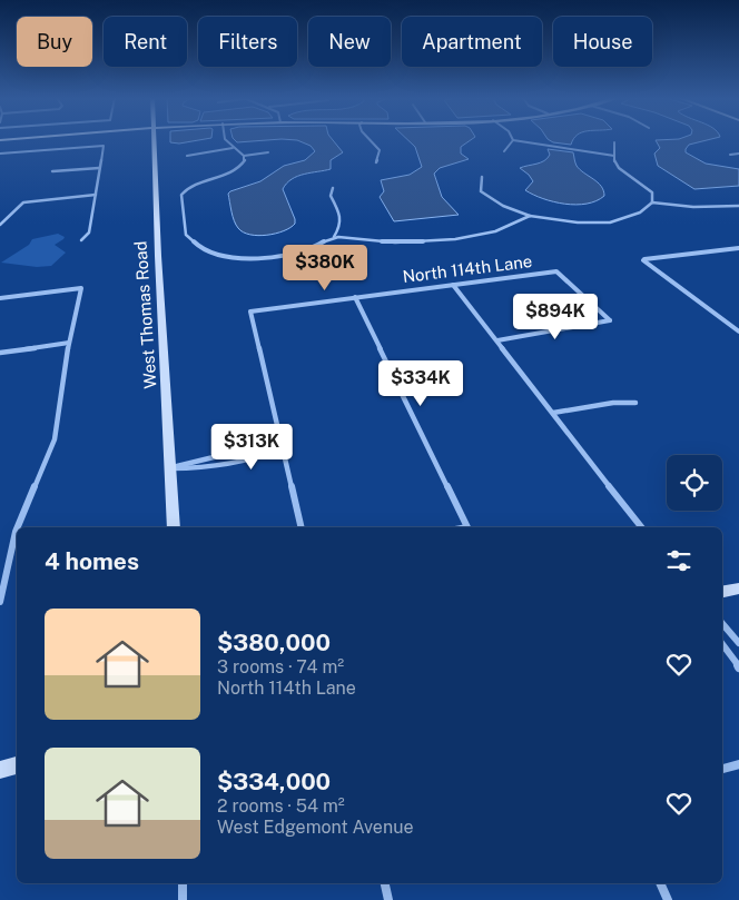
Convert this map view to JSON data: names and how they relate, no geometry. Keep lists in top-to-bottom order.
{
  "streets": {
    "street": ["North 114th Lane", "West Thomas Road"]
  },
  "page": {
    "chip": [
      "Buy",
      "Rent",
      "Filters",
      "New",
      "Apartment",
      "House"
    ],
    "price": [
      "$380K",
      "$894K",
      "$334K",
      "$313K"
    ],
    "heading": "4 homes",
    "list": [
      {
        "name": "$380,000",
        "note": "3 rooms · 74 m² · North 114th Lane"
      },
      {
        "name": "$334,000",
        "note": "2 rooms · 54 m² · West Edgemont Avenue"
      }
    ]
  }
}
